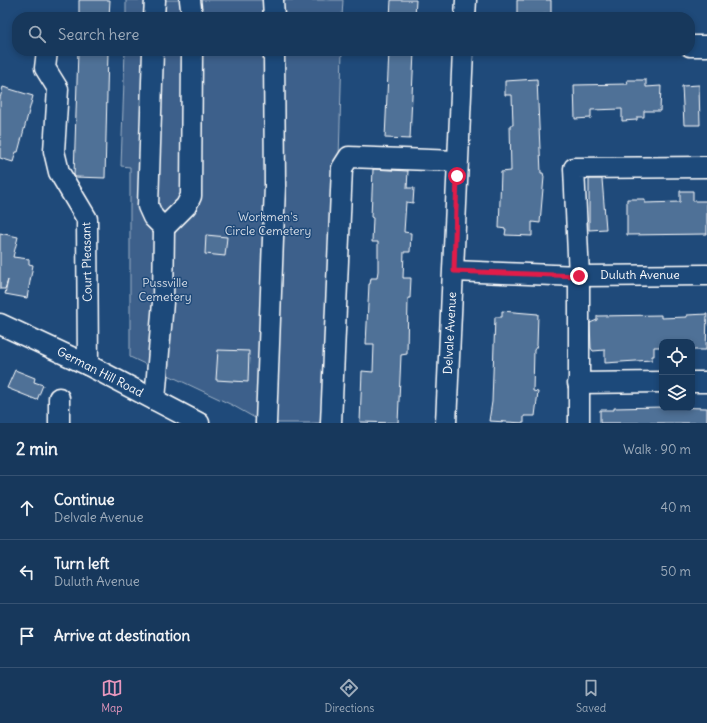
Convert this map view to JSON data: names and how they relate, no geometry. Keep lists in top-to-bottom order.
{
  "streets": {
    "street": [
      "Court Pleasant",
      "Duluth Avenue",
      "Delvale Avenue",
      "German Hill Road"
    ]
  },
  "crossings": [
    ["Court Pleasant", "German Hill Road"],
    ["Duluth Avenue", "Delvale Avenue"]
  ],
  "parks": ["Workmen's Circle Cemetery", "Pussville Cemetery"],
  "page": {
    "search": "Search here",
    "heading": ["2 min", "Walk · 90 m"],
    "list": [
      ["Continue", "Delvale Avenue", "40 m"],
      ["Turn left", "Duluth Avenue", "50 m"],
      "Arrive at destination"
    ],
    "nav": ["Map", "Directions", "Saved"]
  }
}
